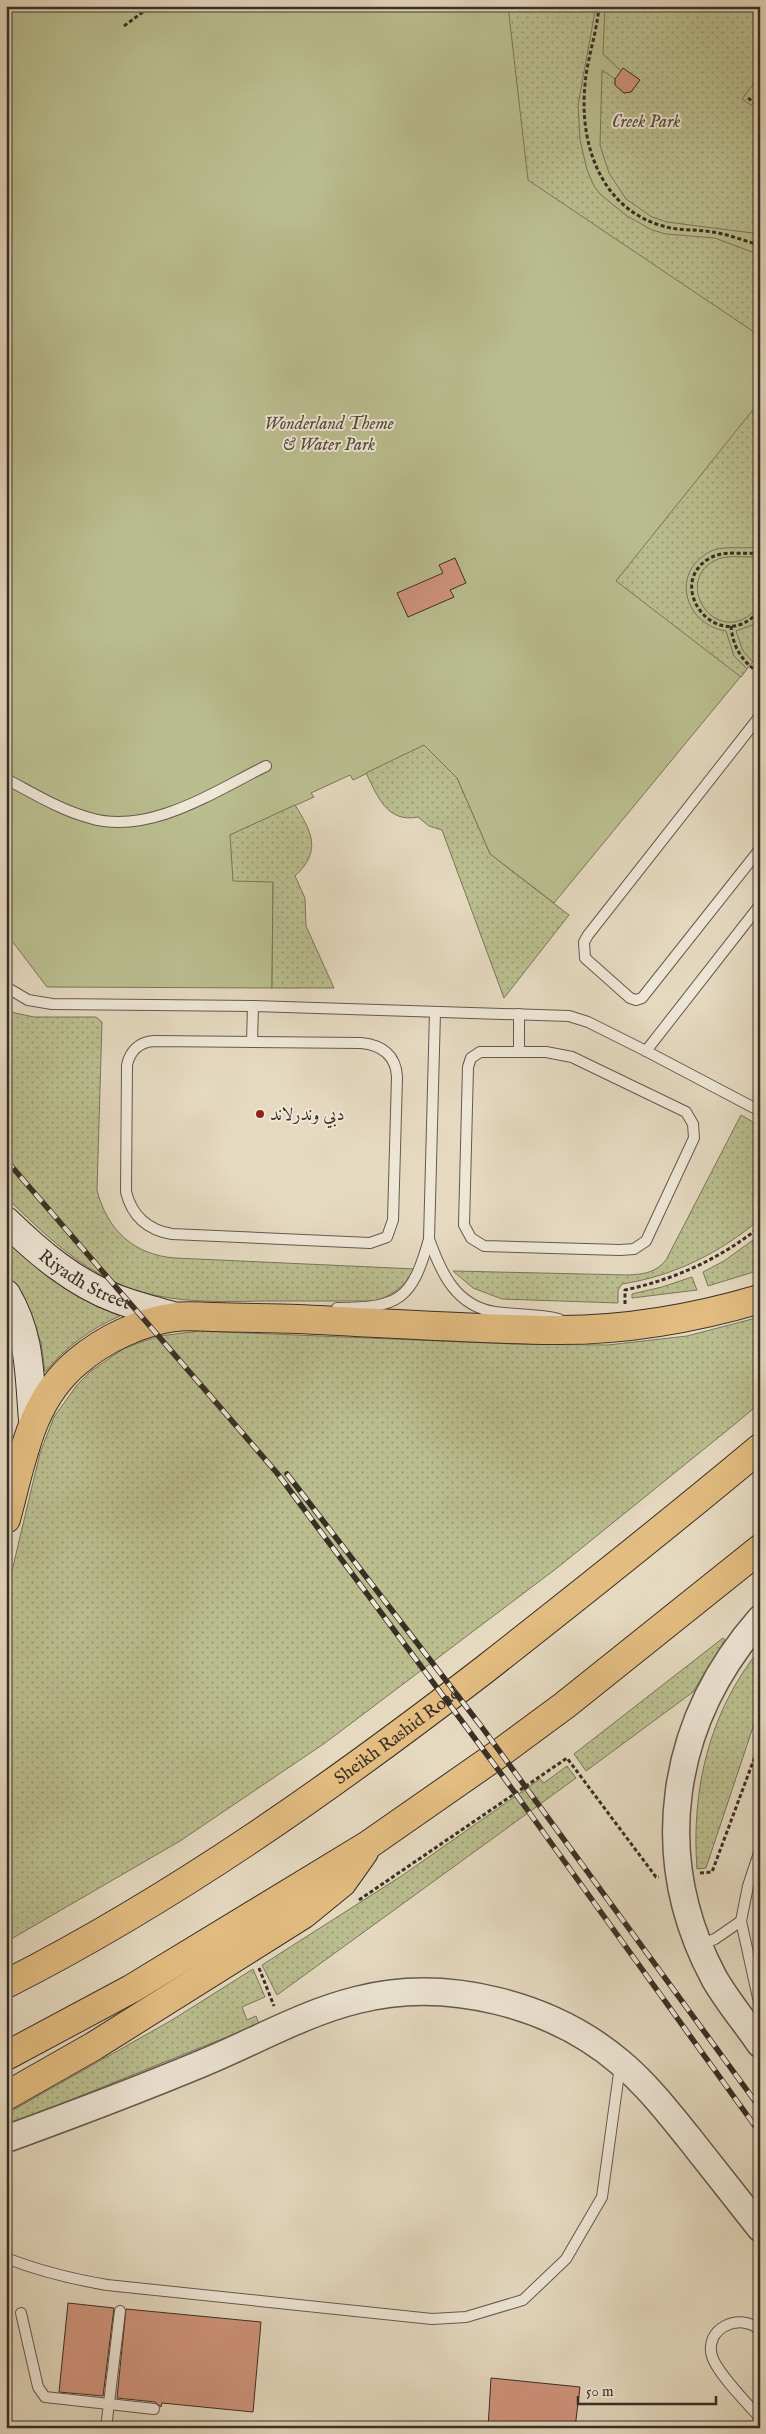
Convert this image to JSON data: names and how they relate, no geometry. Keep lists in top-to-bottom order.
{
  "streets": {
    "highway": ["Sheikh Rashid Road"],
    "main road": ["Riyadh Street"]
  },
  "parks": ["Creek Park", "Wonderland Theme & Water Park"],
  "places": ["دبي وندرلاند"],
  "scale_bar": "50 m"
}
